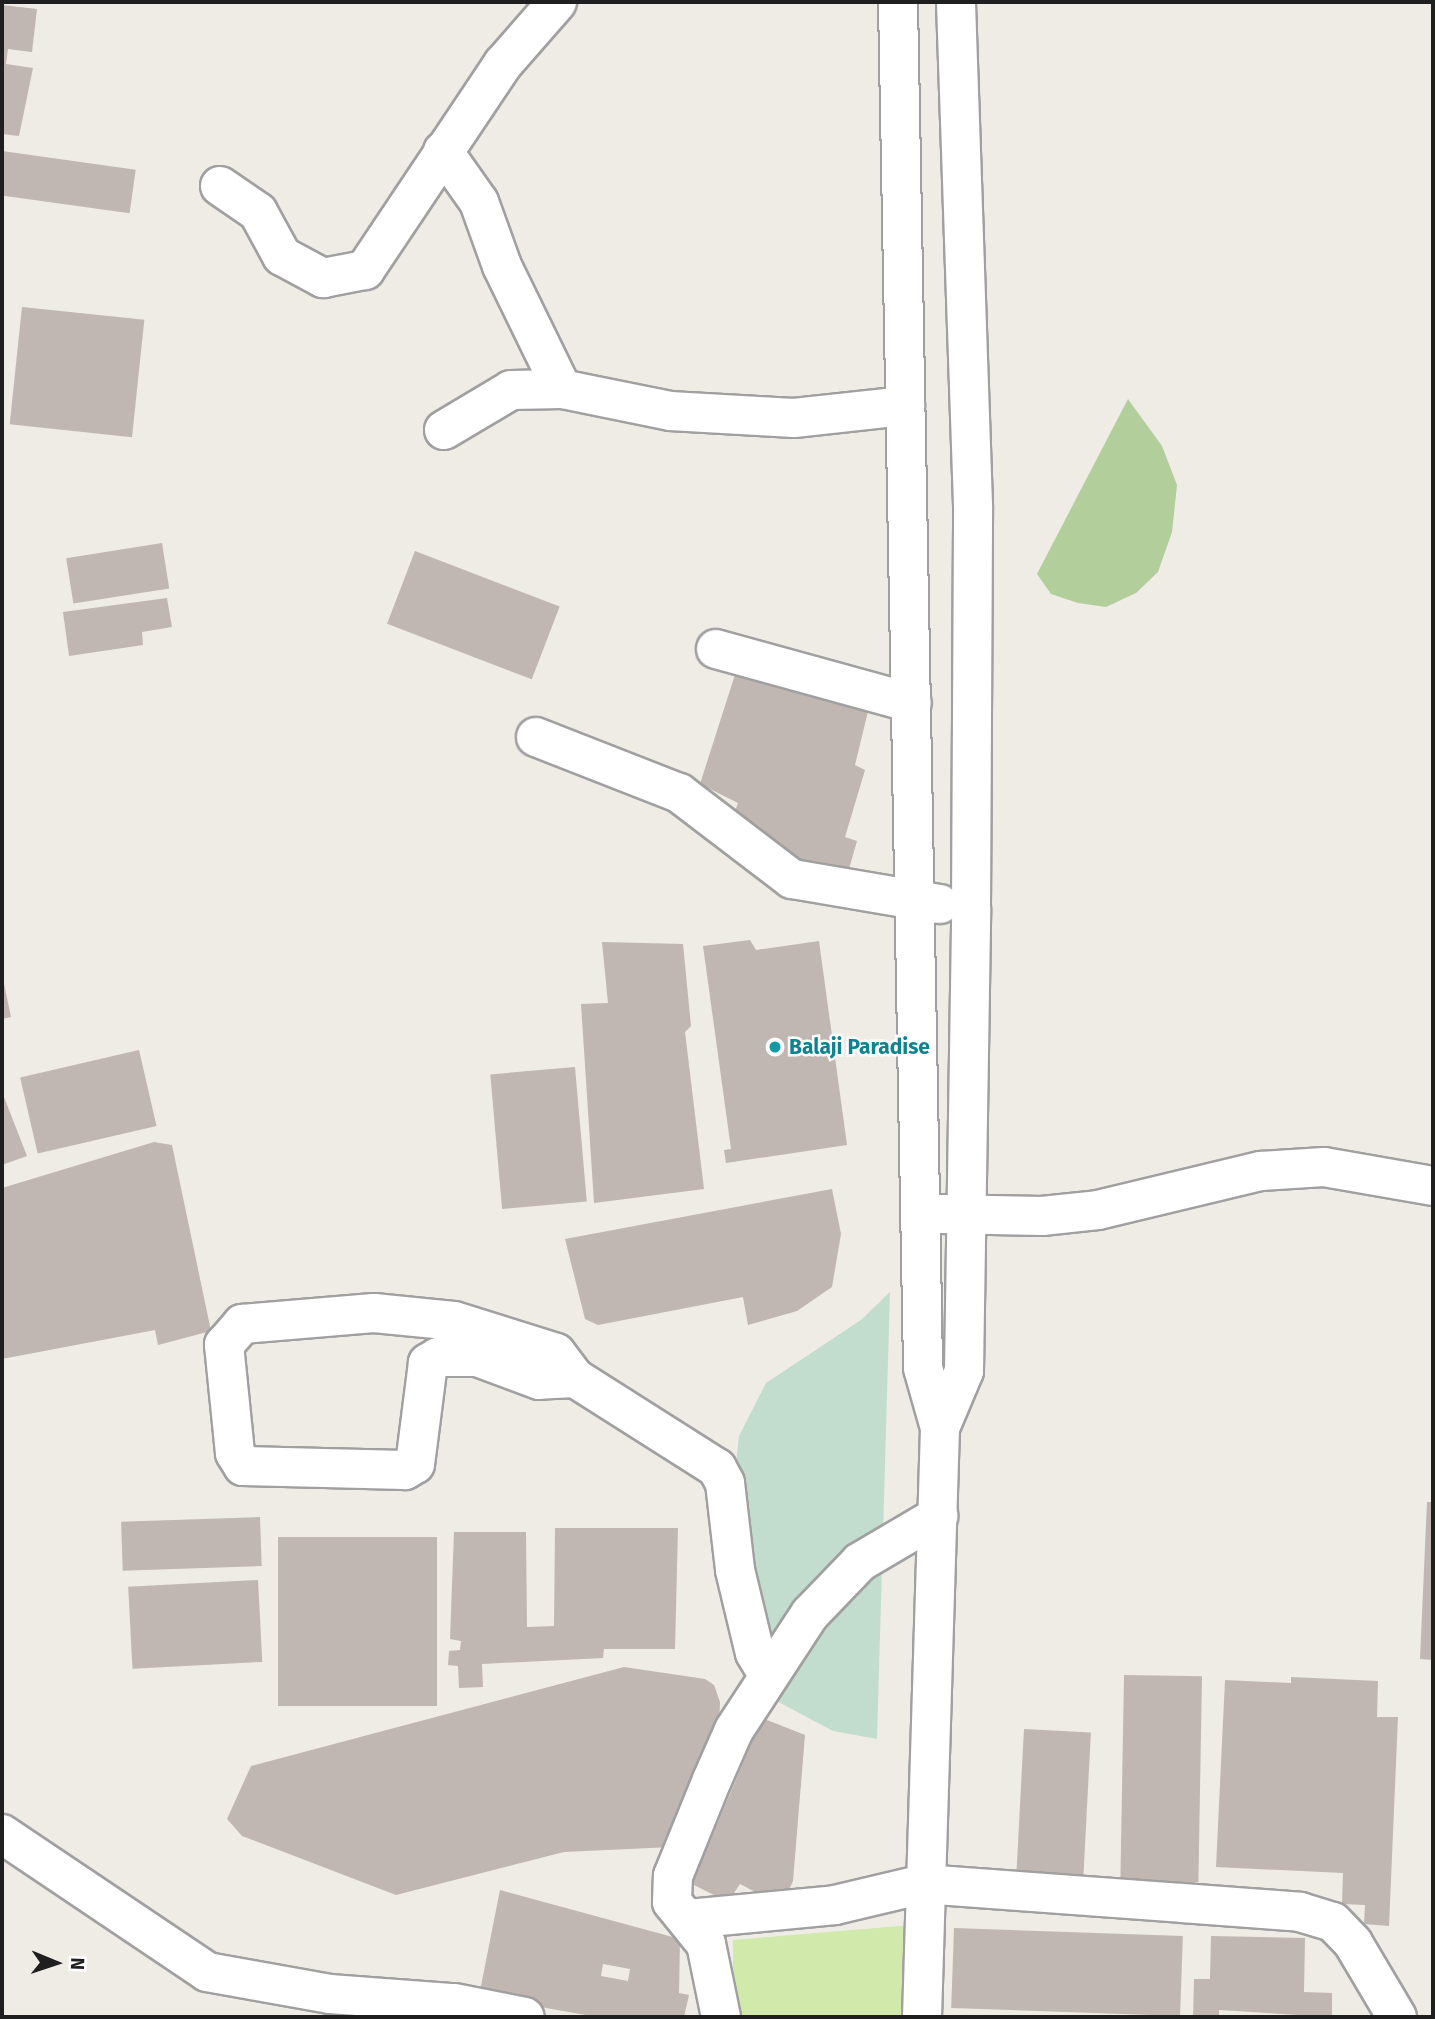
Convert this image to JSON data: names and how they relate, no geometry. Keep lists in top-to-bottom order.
{
  "places": ["Balaji Paradise"],
  "north": "right"
}
